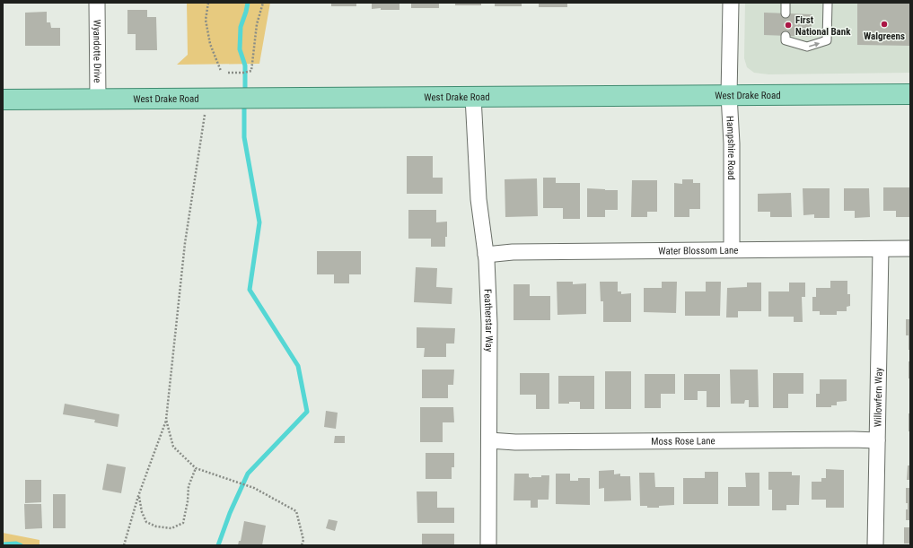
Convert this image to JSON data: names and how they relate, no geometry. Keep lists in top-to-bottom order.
{
  "streets": {
    "main road": ["West Drake Road"],
    "street": [
      "Wyandotte Drive",
      "Hampshire Road",
      "Water Blossom Lane",
      "Featherstar Way",
      "Willowfern Way",
      "Moss Rose Lane"
    ]
  },
  "crossings": [
    ["Wyandotte Drive", "West Drake Road"],
    ["West Drake Road", "Hampshire Road"],
    ["West Drake Road", "Featherstar Way"],
    ["Hampshire Road", "Water Blossom Lane"],
    ["Water Blossom Lane", "Featherstar Way"],
    ["Water Blossom Lane", "Willowfern Way"],
    ["Featherstar Way", "Moss Rose Lane"],
    ["Willowfern Way", "Moss Rose Lane"]
  ],
  "places": ["Walgreens", "First National Bank"]
}
